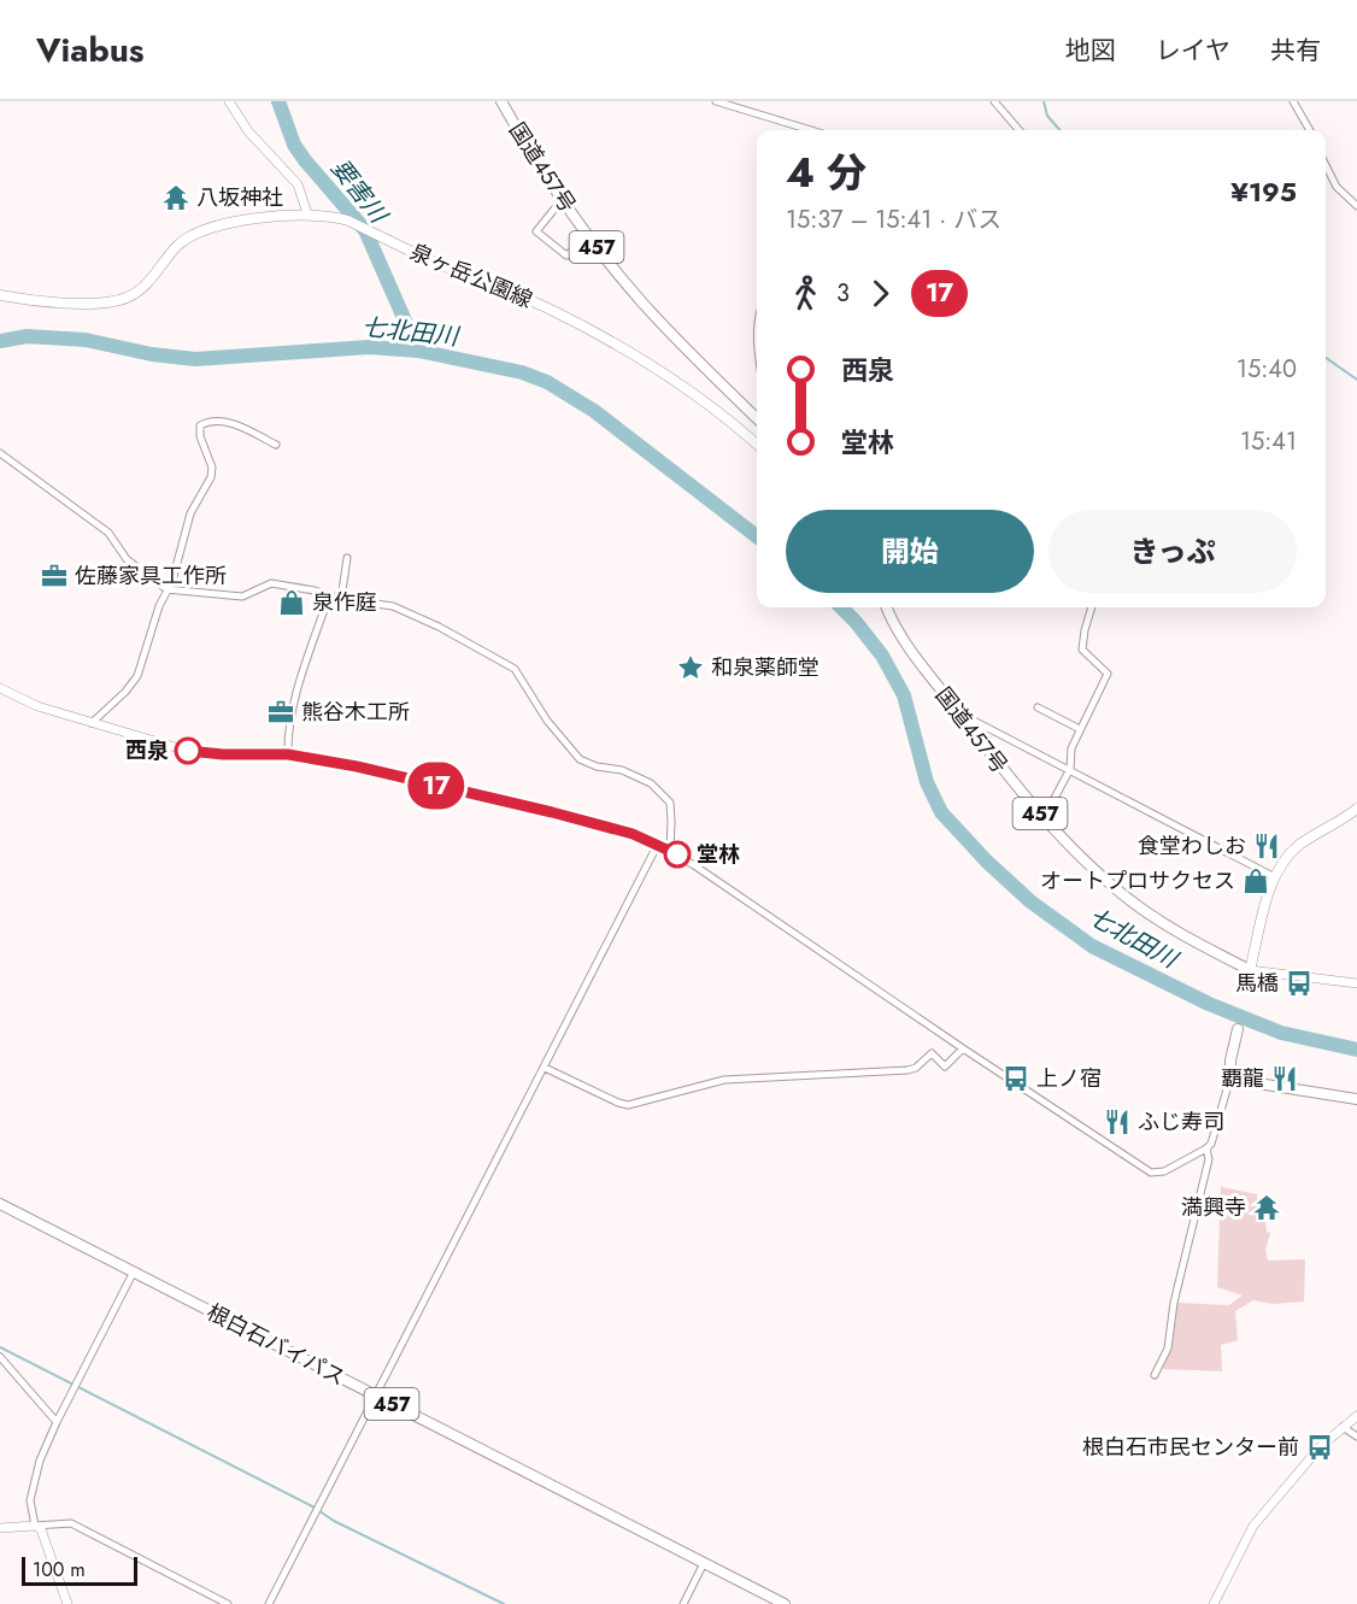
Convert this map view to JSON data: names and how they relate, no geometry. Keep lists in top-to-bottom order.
{
  "streets": {
    "highway": ["国道457号", "457", "根白石バイパス"],
    "main road": ["泉ヶ岳公園線"]
  },
  "water": ["要害川", "七北田川"],
  "places": {
    "temple": ["八坂神社", "満興寺"],
    "office": ["佐藤家具工作所", "熊谷木工所"],
    "shop": ["泉作庭", "オートプロサクセス"],
    "place": ["和泉薬師堂"],
    "other": ["西泉", "堂林"],
    "restaurant": ["食堂わしお", "覇龍", "ふじ寿司"],
    "bus stop": ["馬橋", "上ノ宿", "根白石市民センター前"]
  },
  "lines": ["bus line 17"],
  "scale_bar": "100 m",
  "page": {
    "header": "Viabus",
    "nav": ["地図", "レイヤ", "共有"],
    "on_map": "17",
    "heading": ["4 分", "15:37 – 15:41 · バス", "¥195"],
    "legs": ["3", "17"],
    "list": [
      {
        "name": "西泉",
        "value": "15:40"
      },
      {
        "name": "堂林",
        "value": "15:41"
      }
    ],
    "buttons": ["開始", "きっぷ"],
    "scale": "100 m"
  }
}
